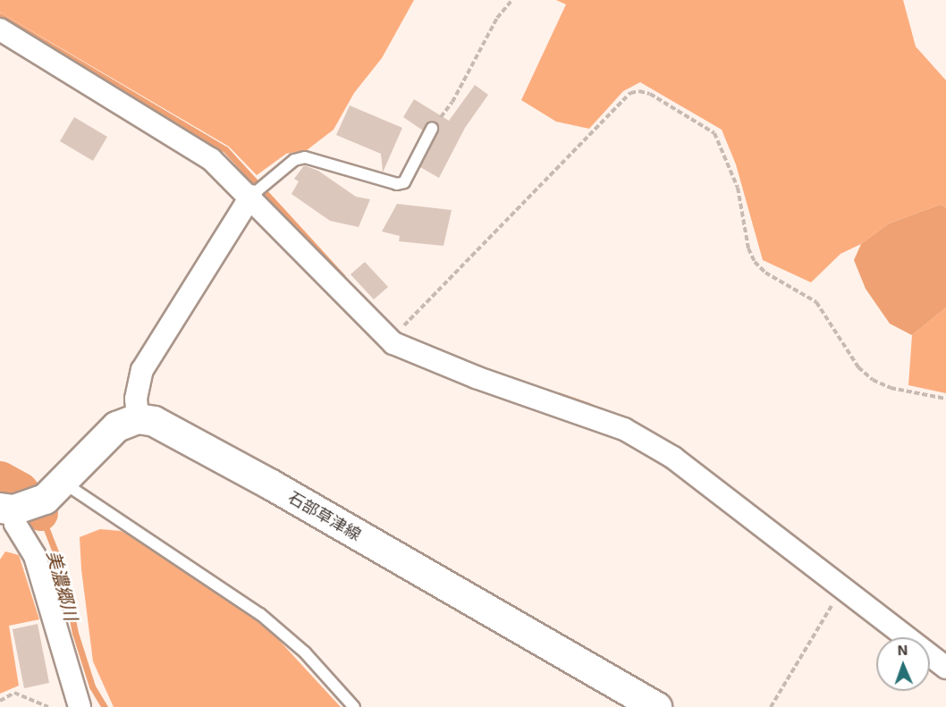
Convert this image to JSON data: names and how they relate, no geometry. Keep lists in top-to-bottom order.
{
  "streets": {
    "main road": ["石部草津線"]
  },
  "water": ["美濃郷川"],
  "north": "top"
}
